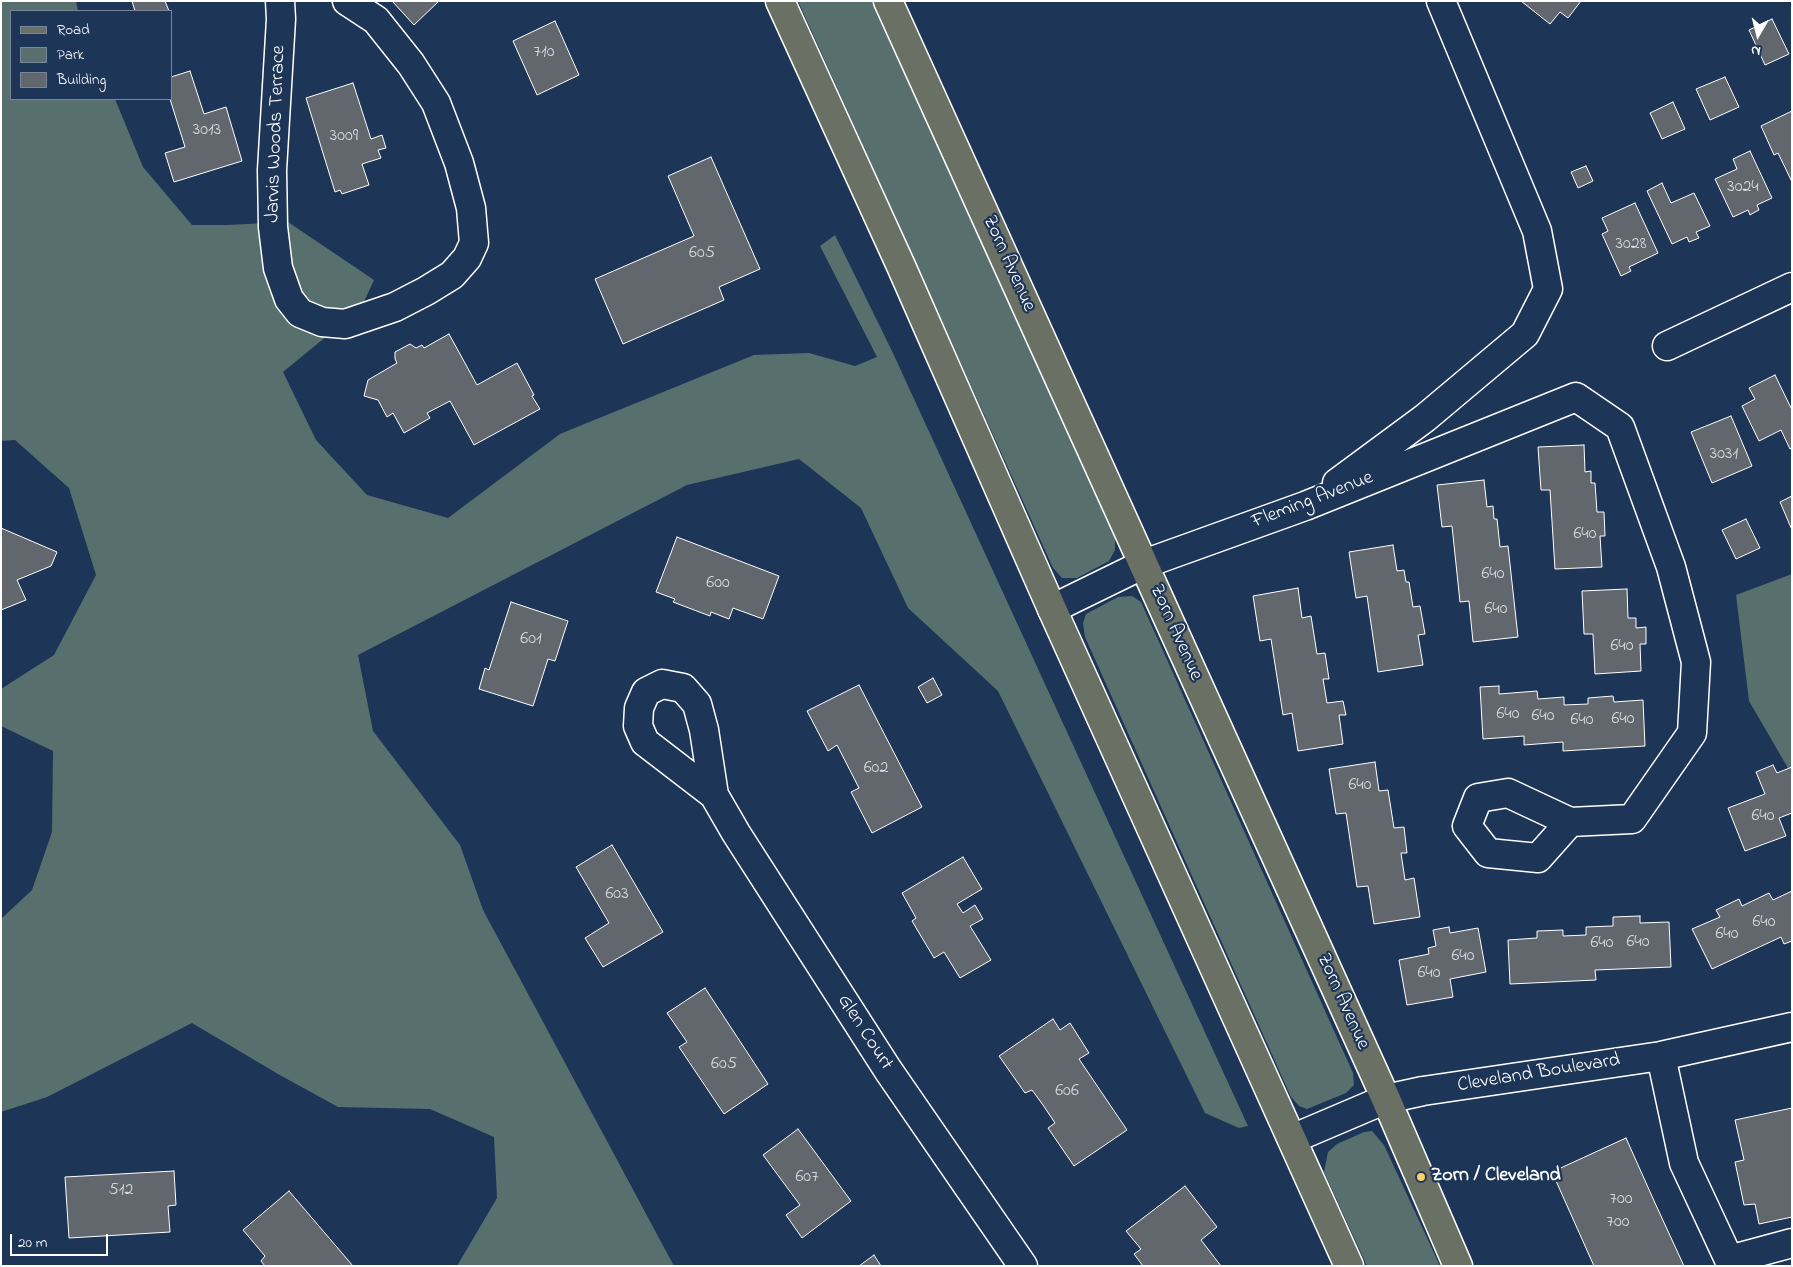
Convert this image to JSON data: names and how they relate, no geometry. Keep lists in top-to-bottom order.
{
  "streets": {
    "main road": ["Zorn Avenue"],
    "street": [
      "Jarvis Woods Terrace",
      "Fleming Avenue",
      "Glen Court",
      "Cleveland Boulevard"
    ]
  },
  "crossings": [
    ["Zorn Avenue", "Fleming Avenue"],
    ["Zorn Avenue", "Cleveland Boulevard"]
  ],
  "places": ["Zorn / Cleveland"],
  "house_numbers": [
    "710",
    "3013",
    "3009",
    "3024",
    "3028",
    "605",
    "3031",
    "640",
    "640",
    "600",
    "640",
    "601",
    "640",
    "640",
    "640",
    "640",
    "640",
    "602",
    "640",
    "640",
    "603",
    "640",
    "640",
    "640",
    "640",
    "640",
    "640",
    "605",
    "606",
    "607",
    "512",
    "700",
    "700"
  ],
  "legend": ["Road", "Park", "Building"],
  "scale_bar": "20 m",
  "north": "bottom"
}
